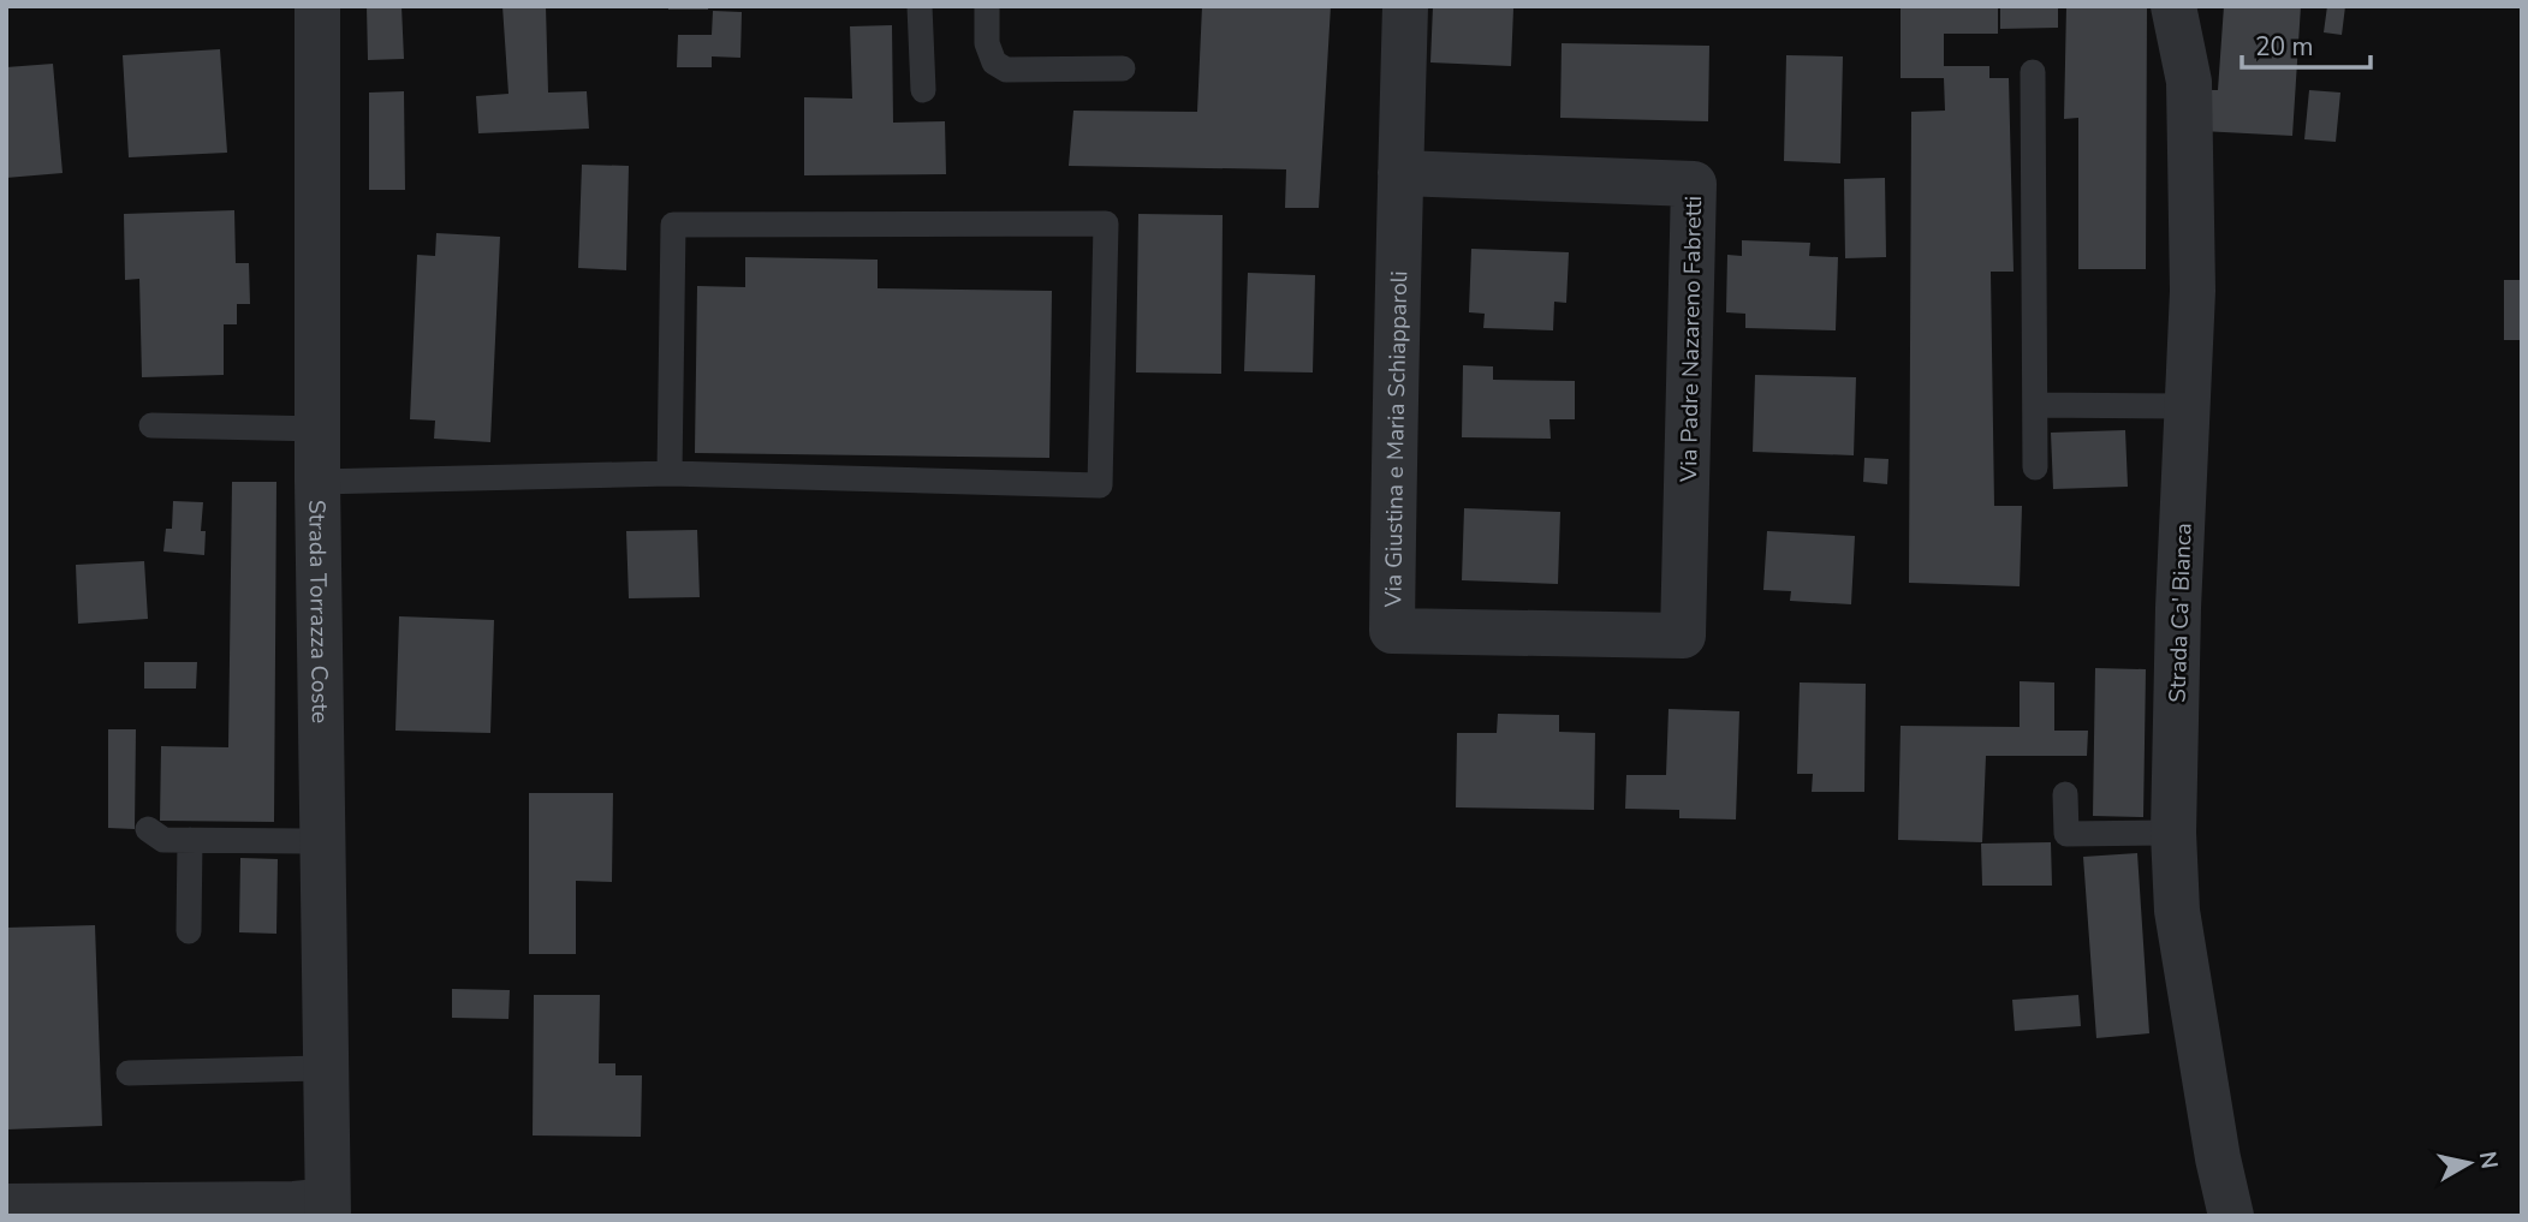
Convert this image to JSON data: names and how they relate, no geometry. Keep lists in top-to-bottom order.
{
  "streets": {
    "street": [
      "Via Padre Nazareno Fabretti",
      "Via Giustina e Maria Schiapparoli",
      "Strada Torrazza Coste",
      "Strada Ca' Bianca"
    ]
  },
  "crossings": [
    ["Via Padre Nazareno Fabretti", "Via Giustina e Maria Schiapparoli"]
  ],
  "scale_bar": "20 m",
  "north": "right"
}
